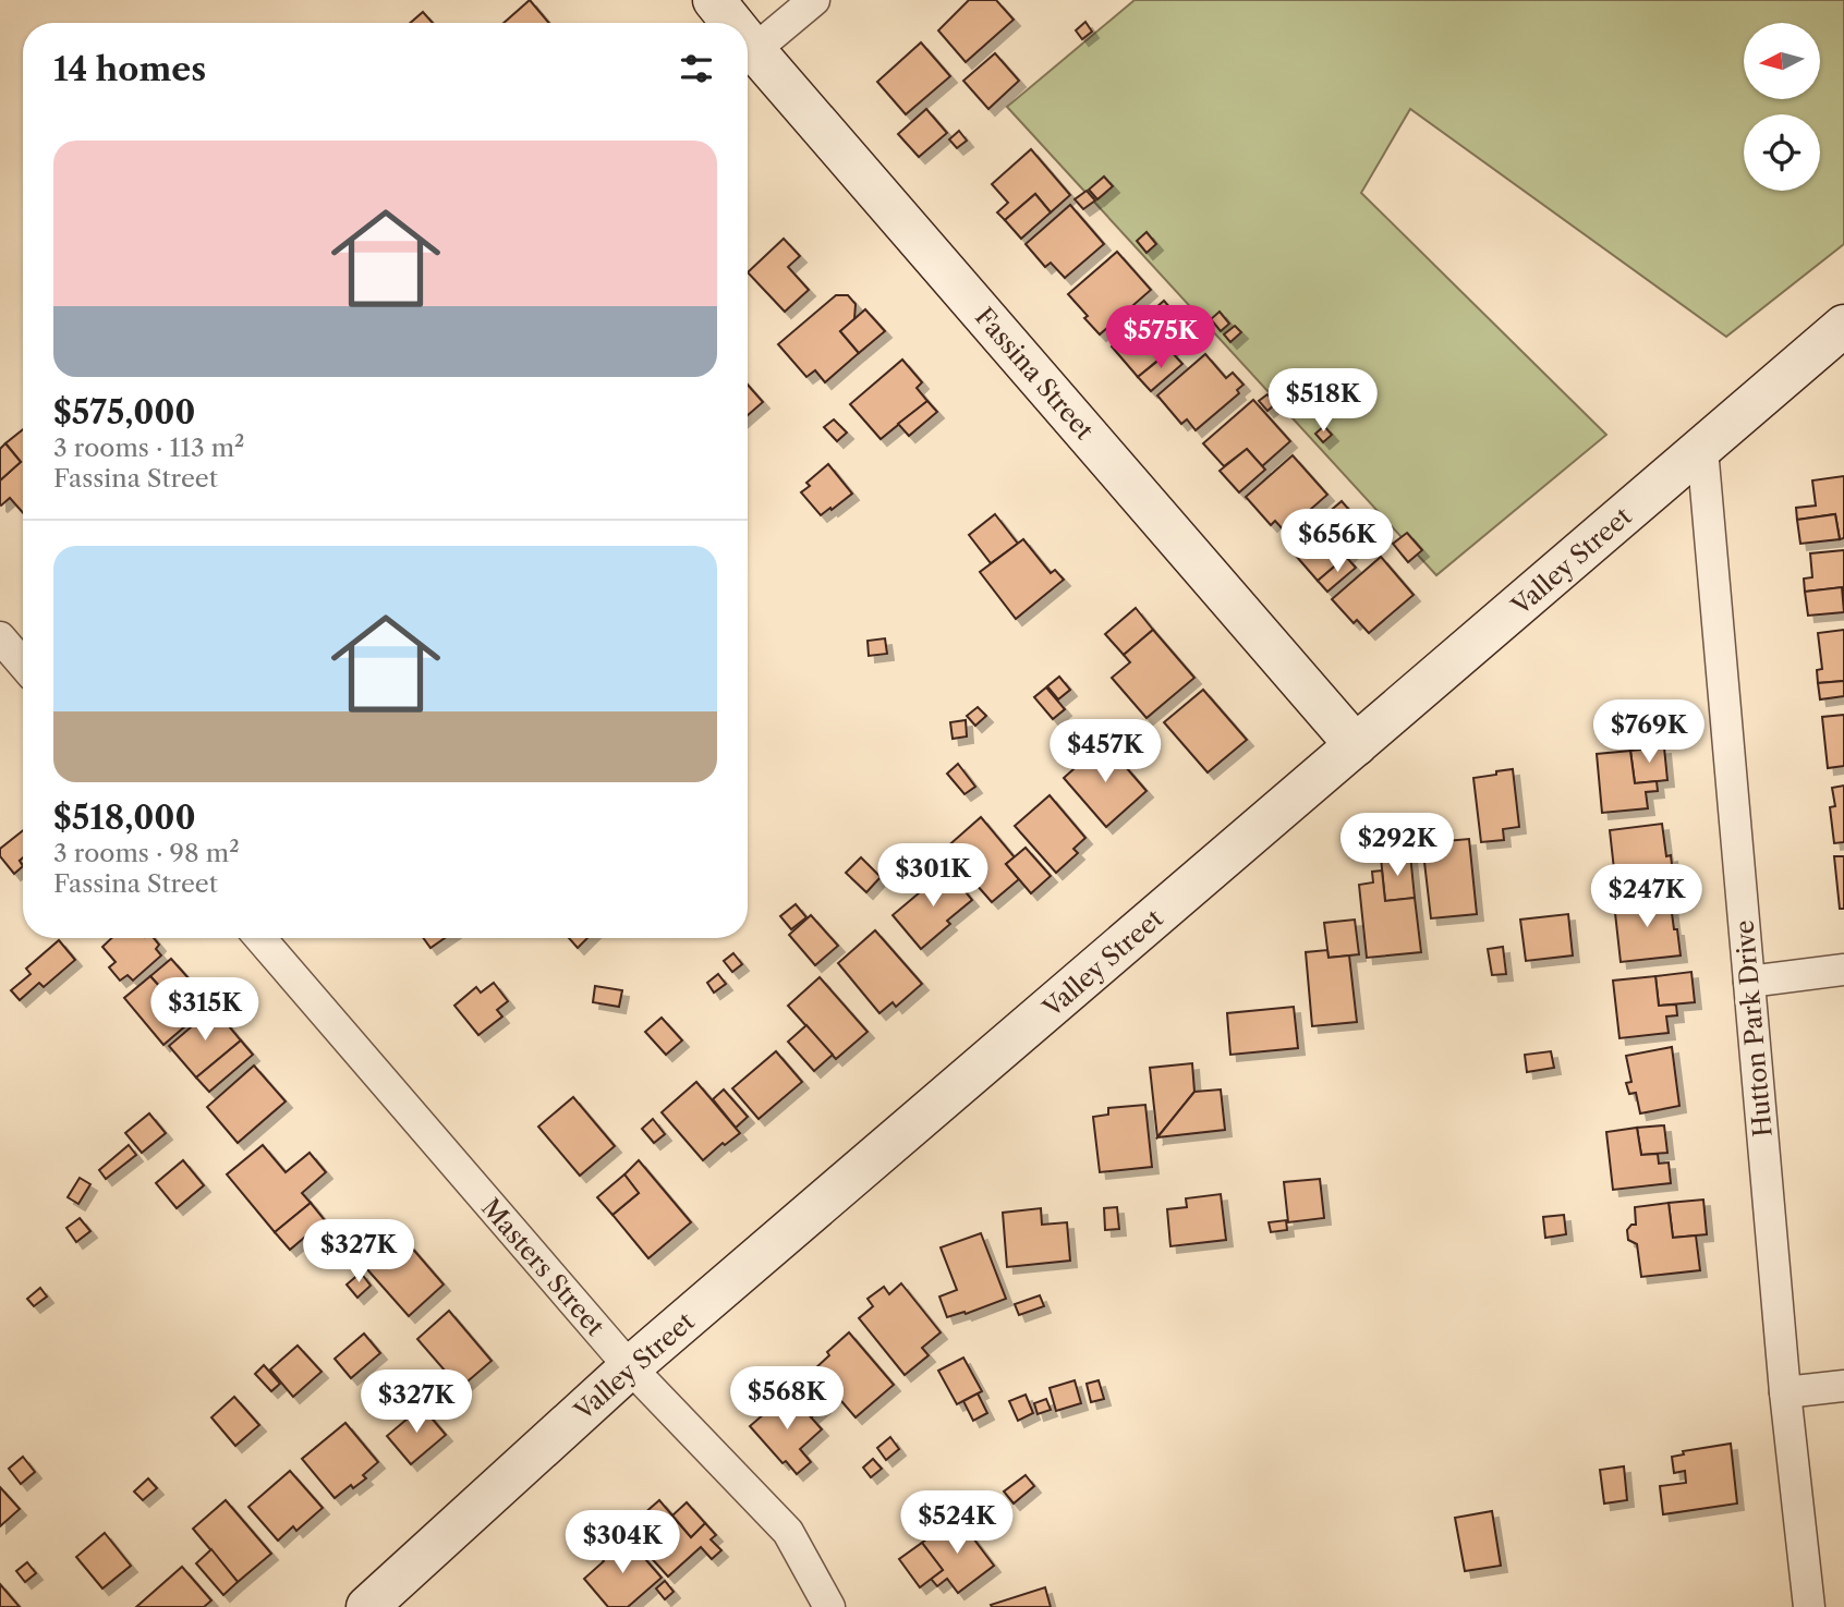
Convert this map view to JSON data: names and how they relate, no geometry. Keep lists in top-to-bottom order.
{
  "streets": {
    "main road": ["Fassina Street", "Valley Street"],
    "street": ["Hutton Park Drive", "Masters Street"]
  },
  "crossings": [
    ["Fassina Street", "Valley Street"],
    ["Valley Street", "Hutton Park Drive"],
    ["Valley Street", "Masters Street"]
  ],
  "north": "left",
  "page": {
    "heading": "14 homes",
    "list": [
      {
        "name": "$575,000",
        "note": "3 rooms · 113 m² · Fassina Street"
      },
      {
        "name": "$518,000",
        "note": "3 rooms · 98 m² · Fassina Street"
      }
    ],
    "price": [
      "$575K",
      "$518K",
      "$656K",
      "$769K",
      "$457K",
      "$292K",
      "$301K",
      "$247K",
      "$315K",
      "$327K",
      "$568K",
      "$327K",
      "$524K",
      "$304K"
    ]
  }
}
